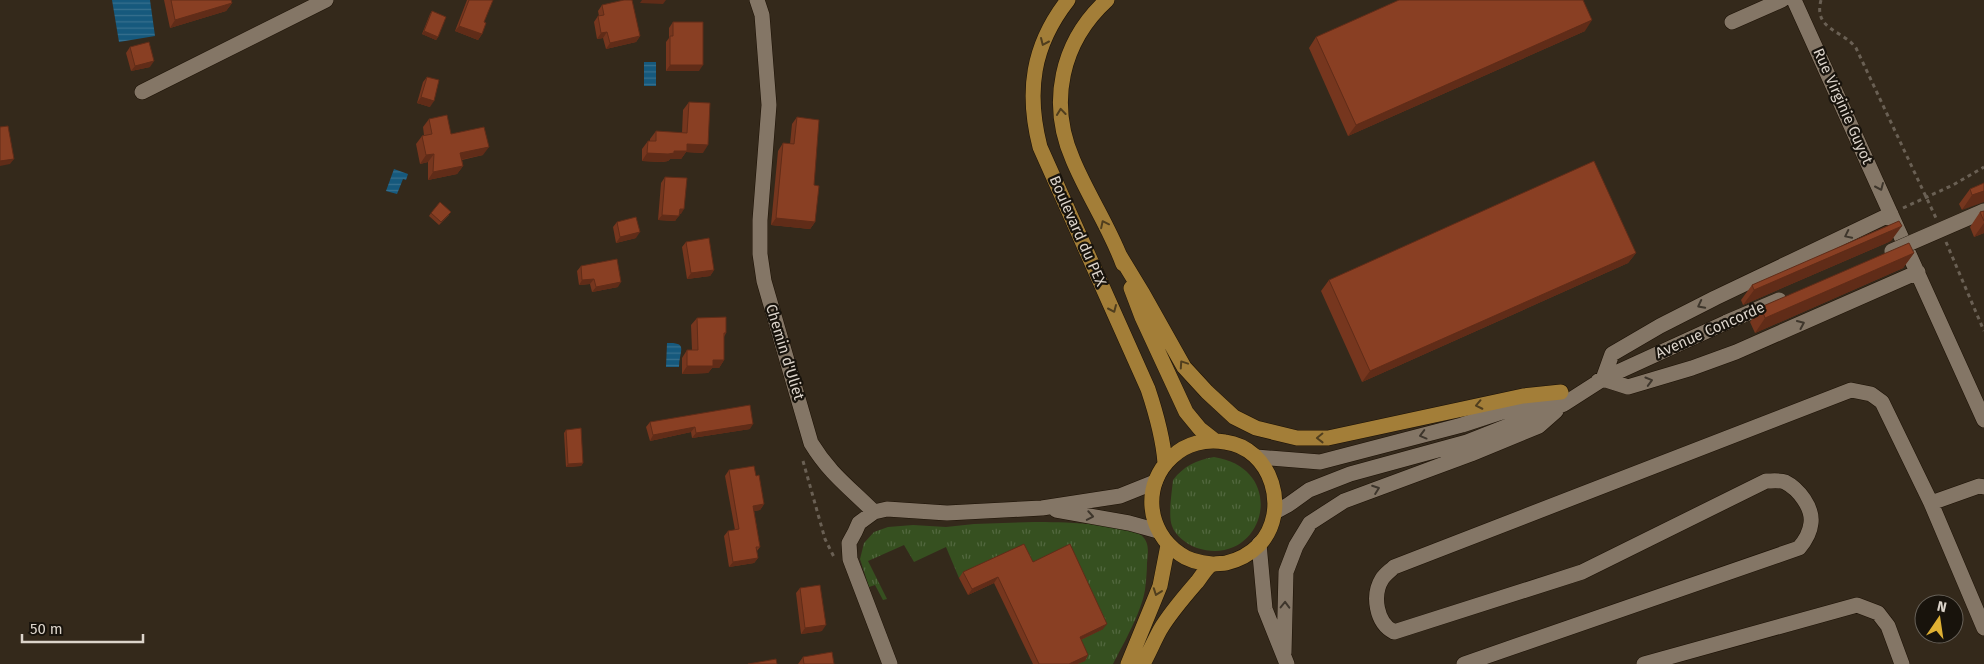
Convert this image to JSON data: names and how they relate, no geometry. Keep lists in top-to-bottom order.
{
  "streets": {
    "main road": ["Boulevard du PEX"],
    "street": ["Rue Virginie Guyot", "Avenue Concorde", "Chemin d'Uliet"]
  },
  "crossings": [
    ["Rue Virginie Guyot", "Avenue Concorde"],
    ["Boulevard du PEX", "Avenue Concorde"]
  ],
  "one_way": ["Rue Virginie Guyot"],
  "scale_bar": "50 m",
  "north": "top"
}
